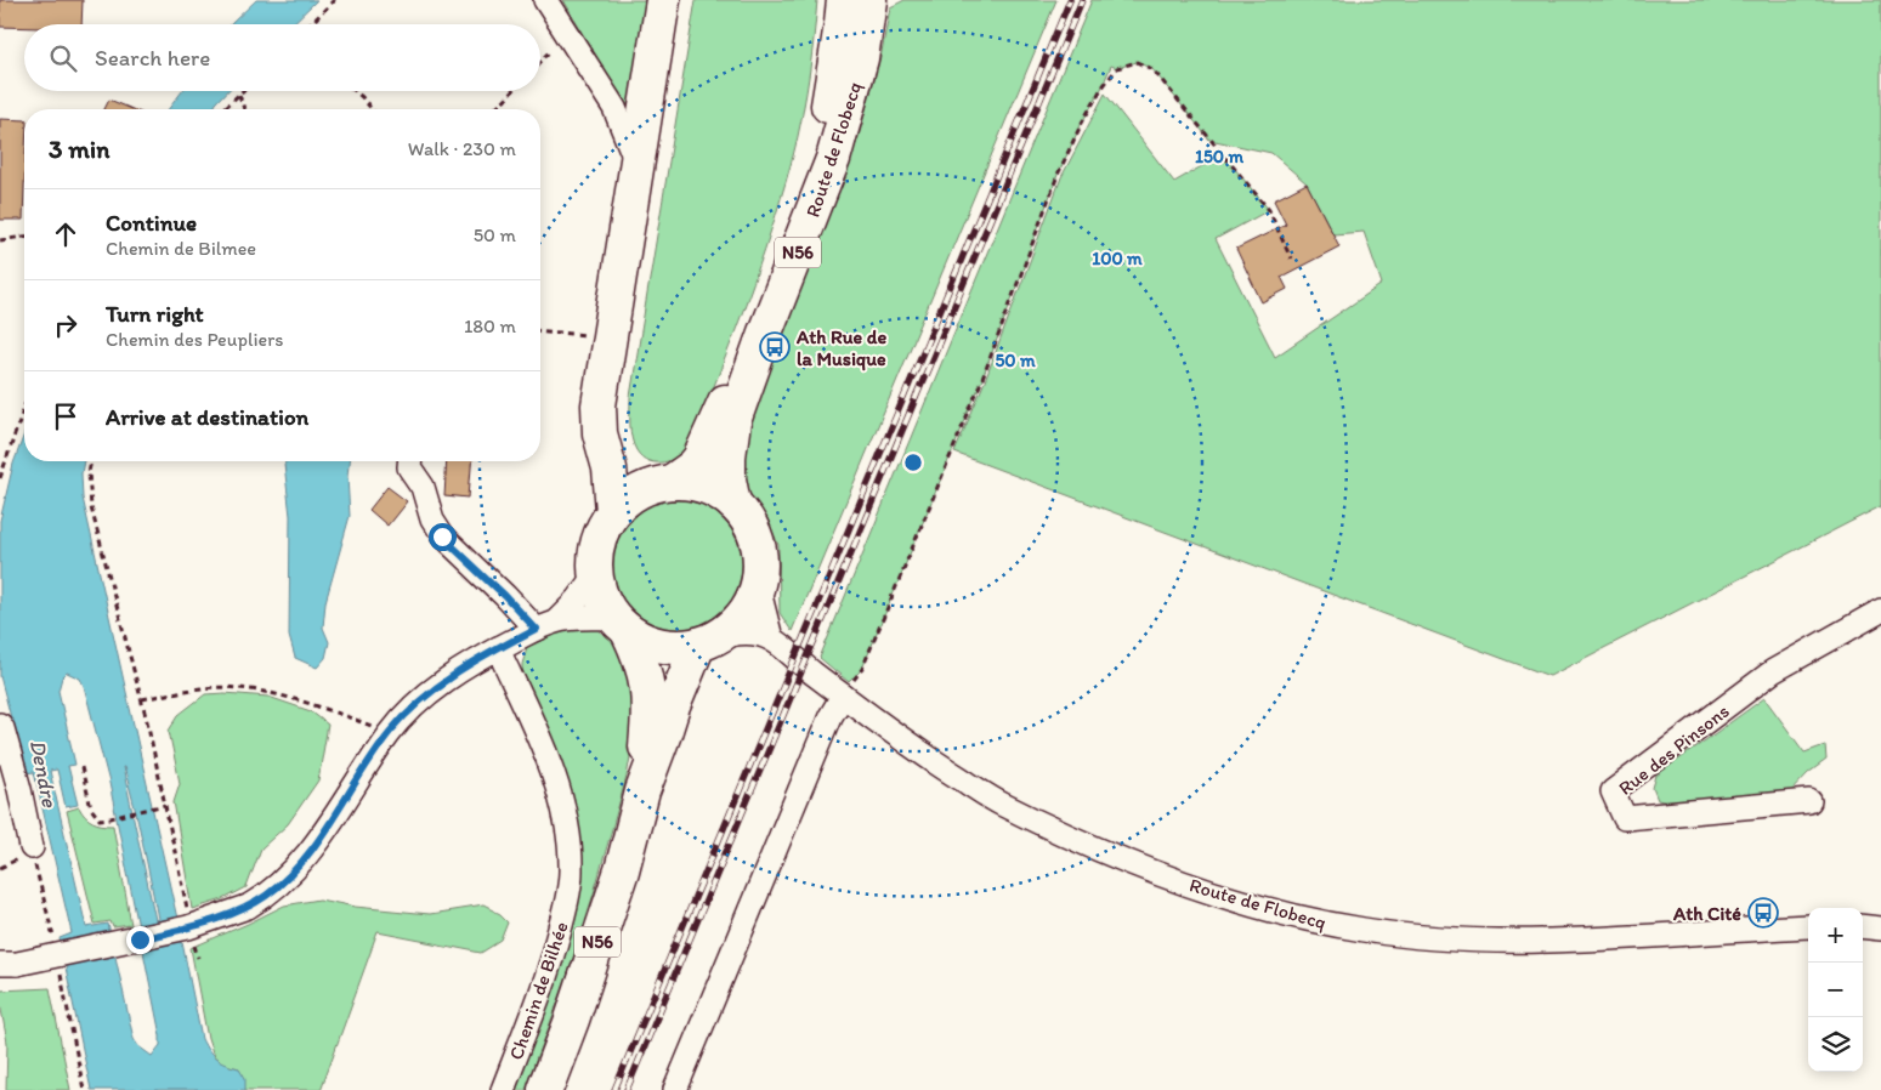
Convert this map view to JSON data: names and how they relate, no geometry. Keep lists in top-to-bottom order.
{
  "streets": {
    "highway": ["Route de Flobecq", "N56"],
    "street": ["Rue des Pinsons", "Chemin de Bilhée"]
  },
  "crossings": [
    ["Route de Flobecq", "N56"]
  ],
  "water": ["Dendre"],
  "places": {
    "bus stop": ["Ath Rue de la Musique", "Ath Cité"]
  },
  "page": {
    "search": "Search here",
    "heading": ["3 min", "Walk · 230 m"],
    "list": [
      ["Continue", "Chemin de Bilmee", "50 m"],
      ["Turn right", "Chemin des Peupliers", "180 m"],
      "Arrive at destination"
    ],
    "map_buttons": ["+", "−"]
  },
  "rings": ["150 m", "100 m", "50 m"]
}
